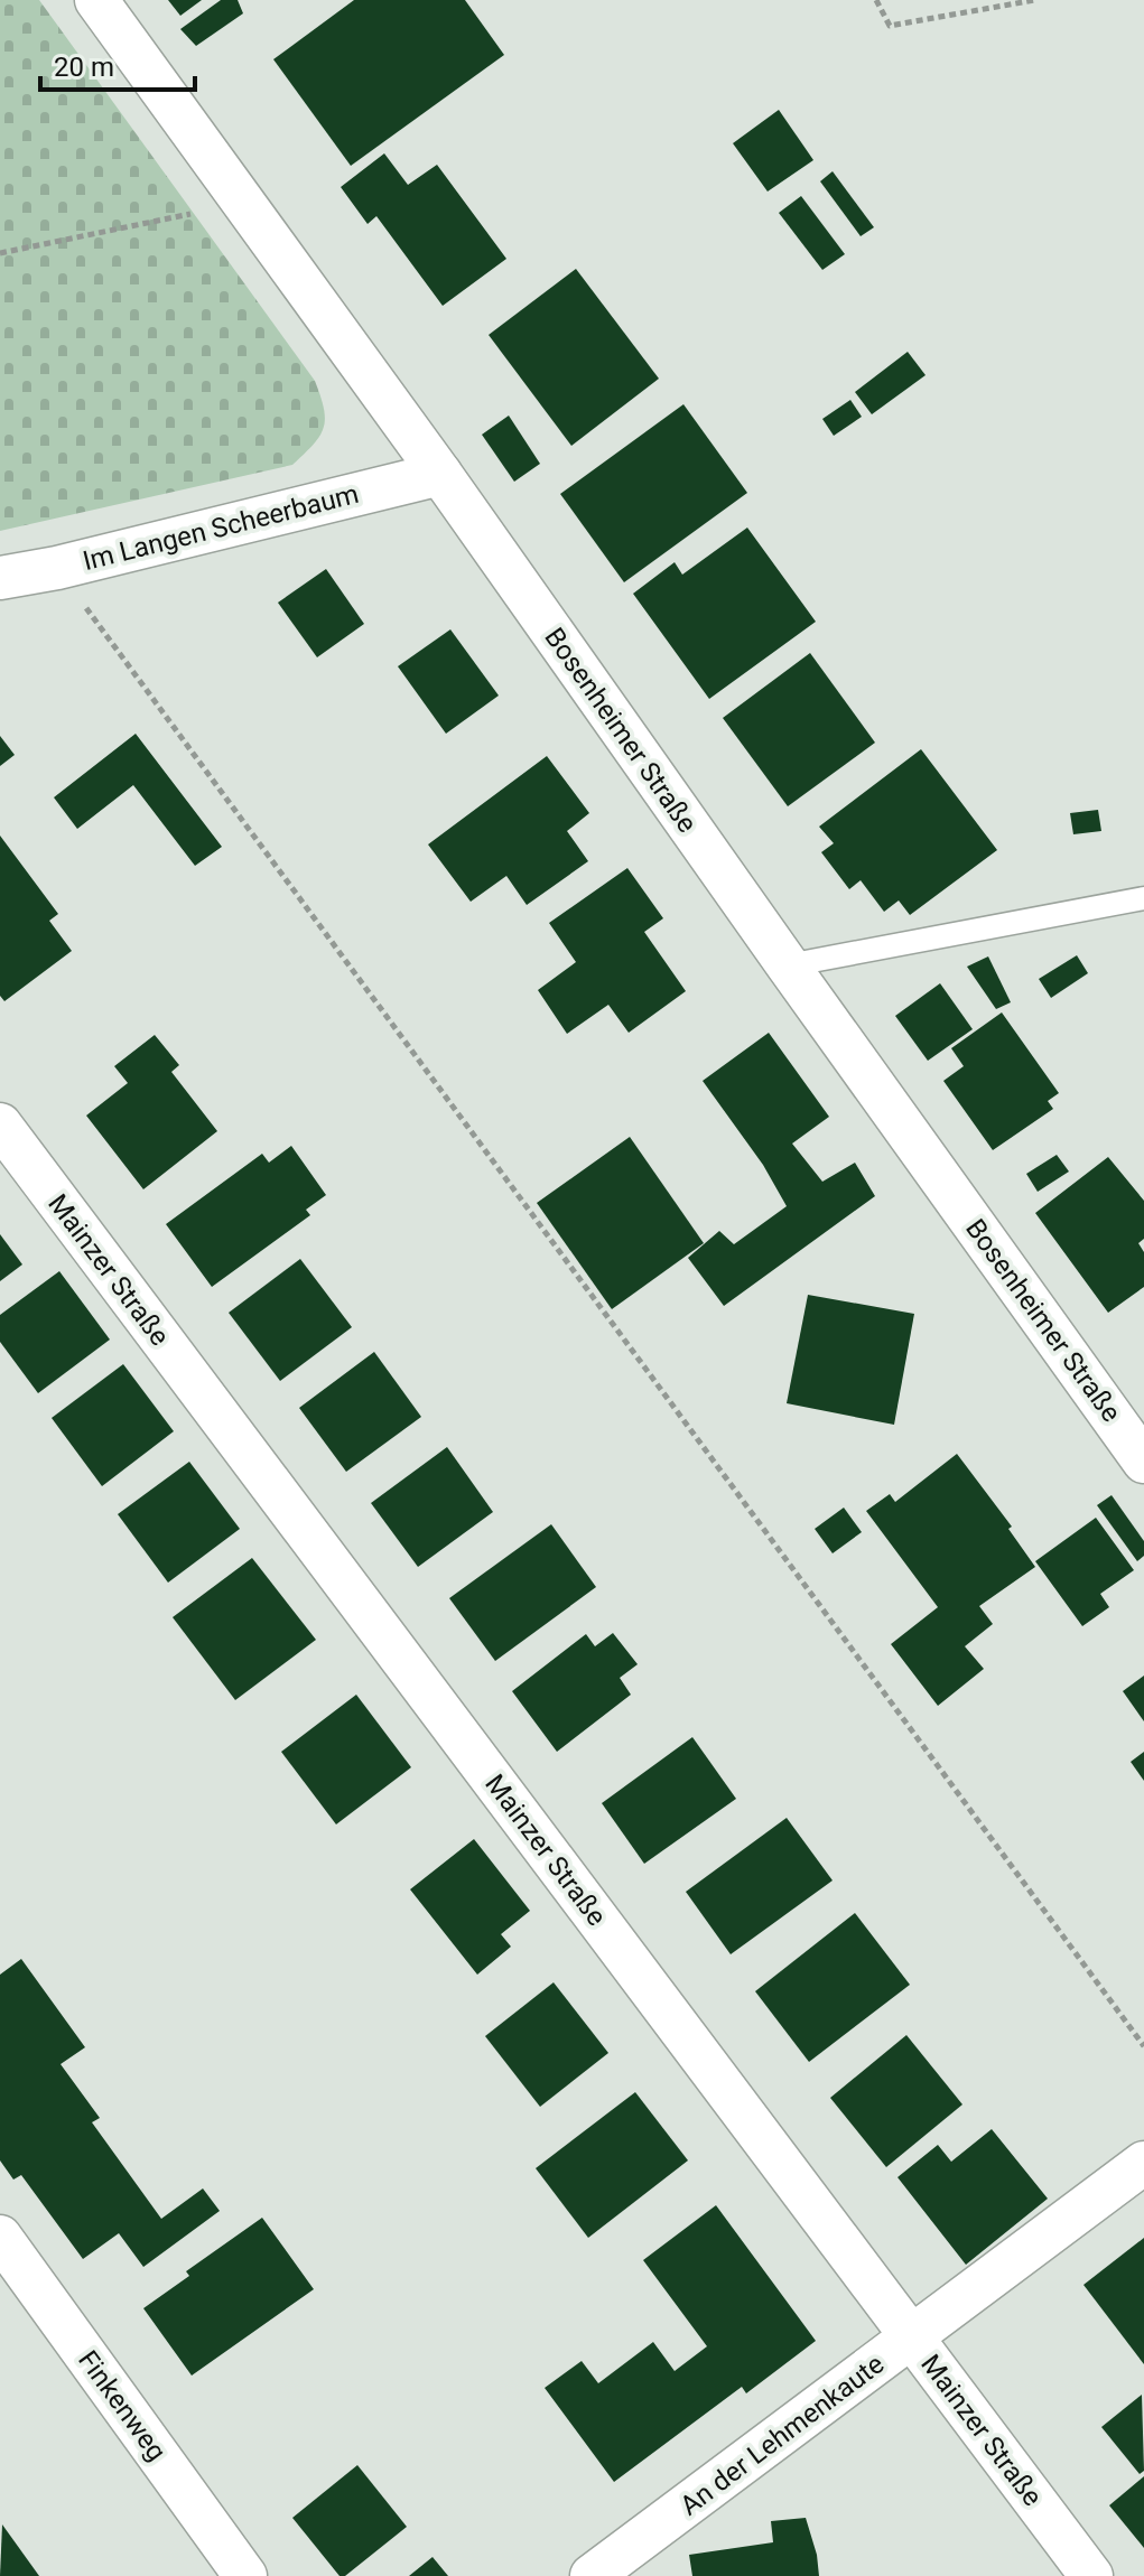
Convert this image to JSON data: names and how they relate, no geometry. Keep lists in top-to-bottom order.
{
  "streets": {
    "street": [
      "Im Langen Scheerbaum",
      "Bosenheimer Straße",
      "Mainzer Straße",
      "Finkenweg",
      "An der Lehmenkaute"
    ]
  },
  "crossings": [
    ["Im Langen Scheerbaum", "Bosenheimer Straße"],
    ["Mainzer Straße", "An der Lehmenkaute"]
  ],
  "scale_bar": "20 m"
}
